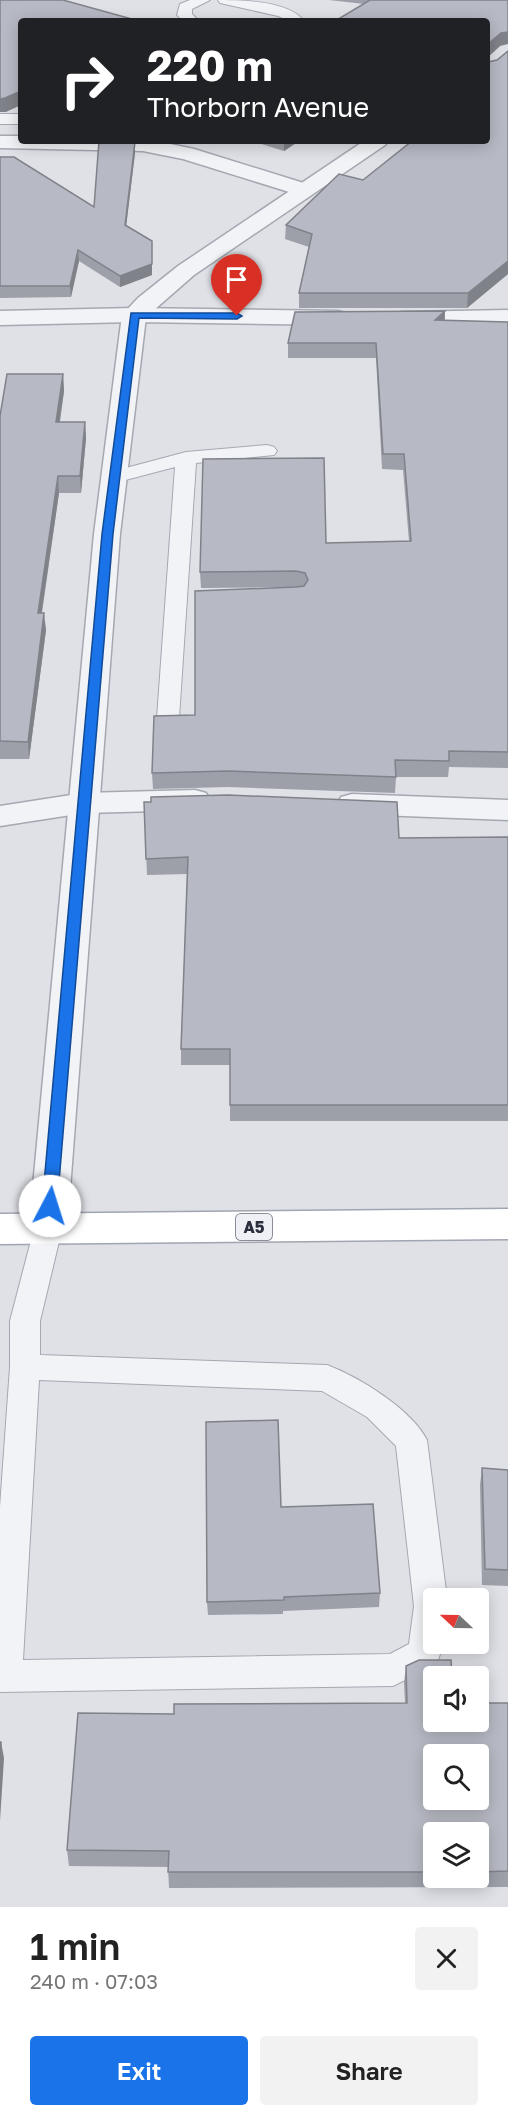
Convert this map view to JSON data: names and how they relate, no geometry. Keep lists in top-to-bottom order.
{
  "streets": {
    "main road": ["A5"]
  },
  "north": "left",
  "page": {
    "turn": ["220 m", "Thorborn Avenue"],
    "heading": ["1 min", "240 m · 07:03"],
    "buttons": ["Exit", "Share"]
  }
}
